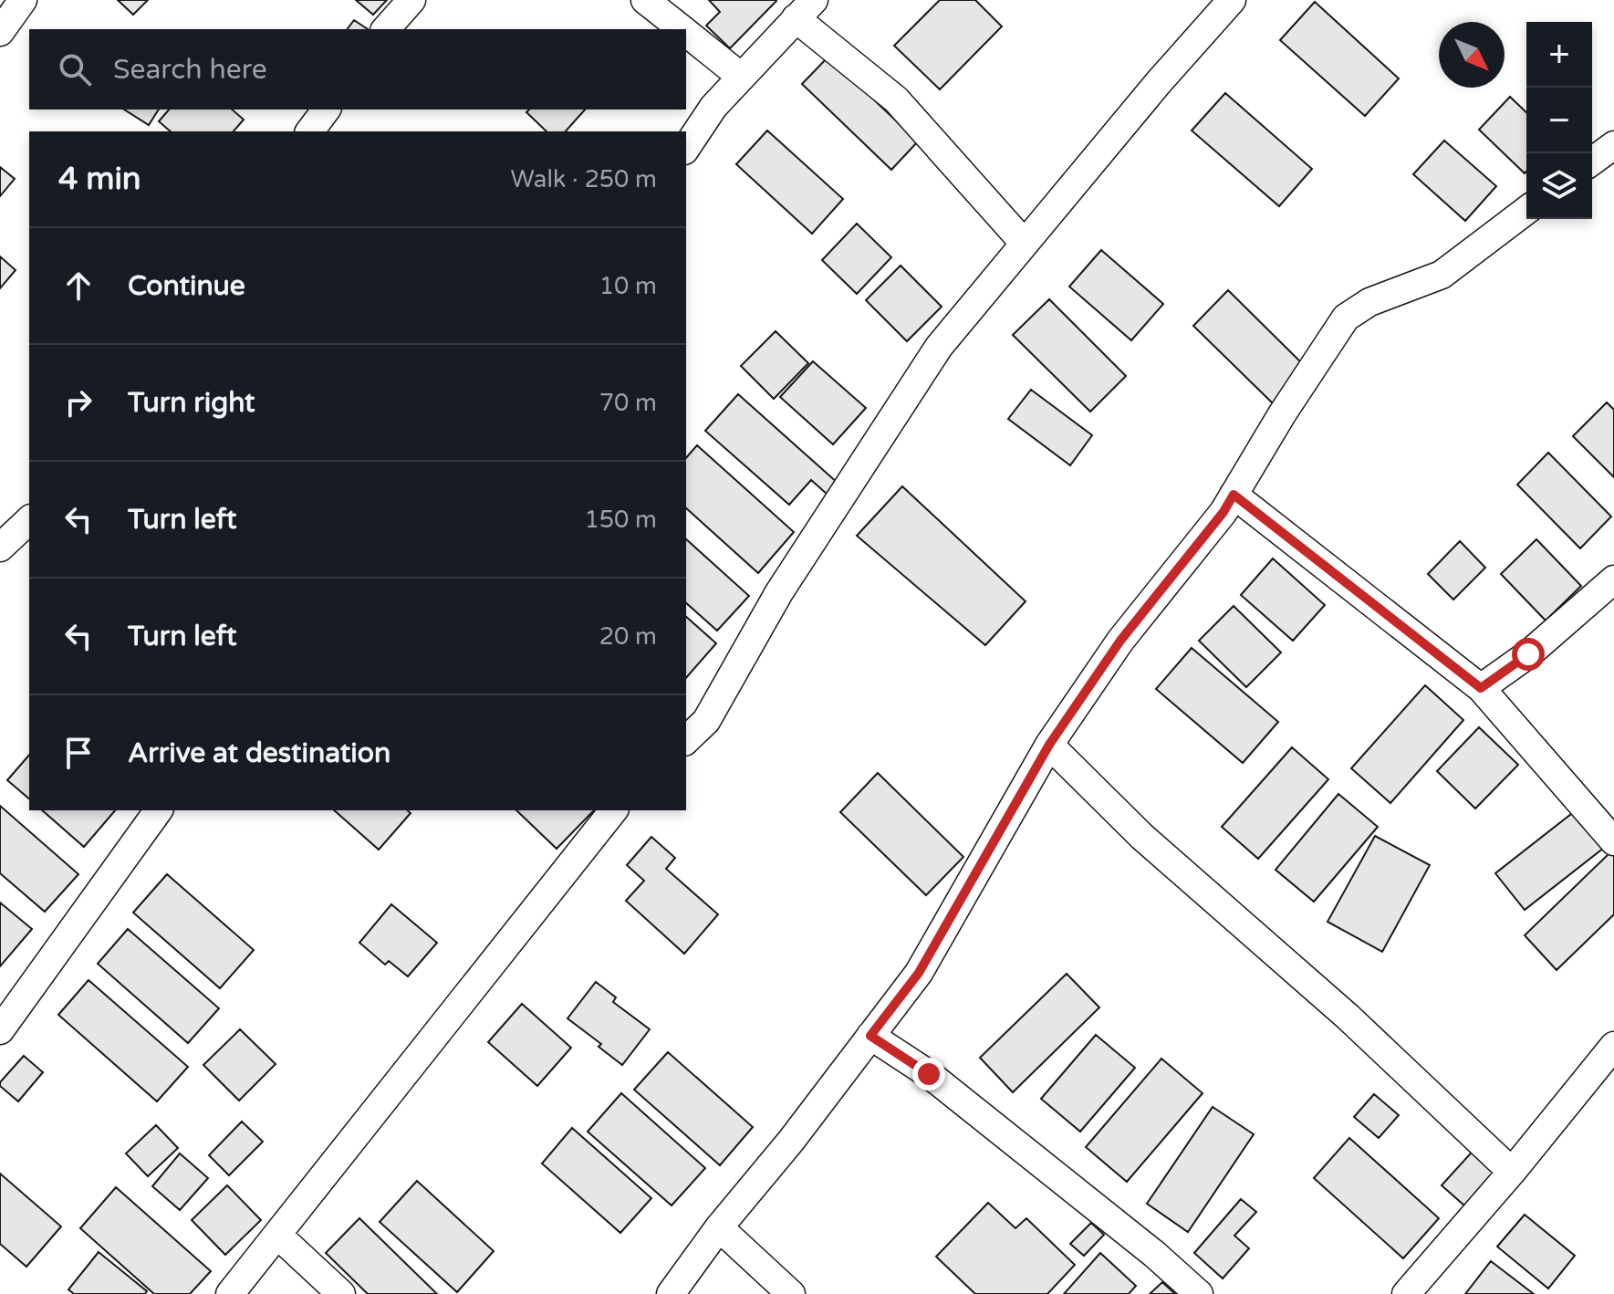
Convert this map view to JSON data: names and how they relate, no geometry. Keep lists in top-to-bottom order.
{
  "north": "bottom right",
  "page": {
    "map_buttons": ["+", "−"],
    "search": "Search here",
    "heading": ["4 min", "Walk · 250 m"],
    "list": [
      ["Continue", "10 m"],
      ["Turn right", "70 m"],
      ["Turn left", "150 m"],
      ["Turn left", "20 m"],
      "Arrive at destination"
    ]
  }
}
